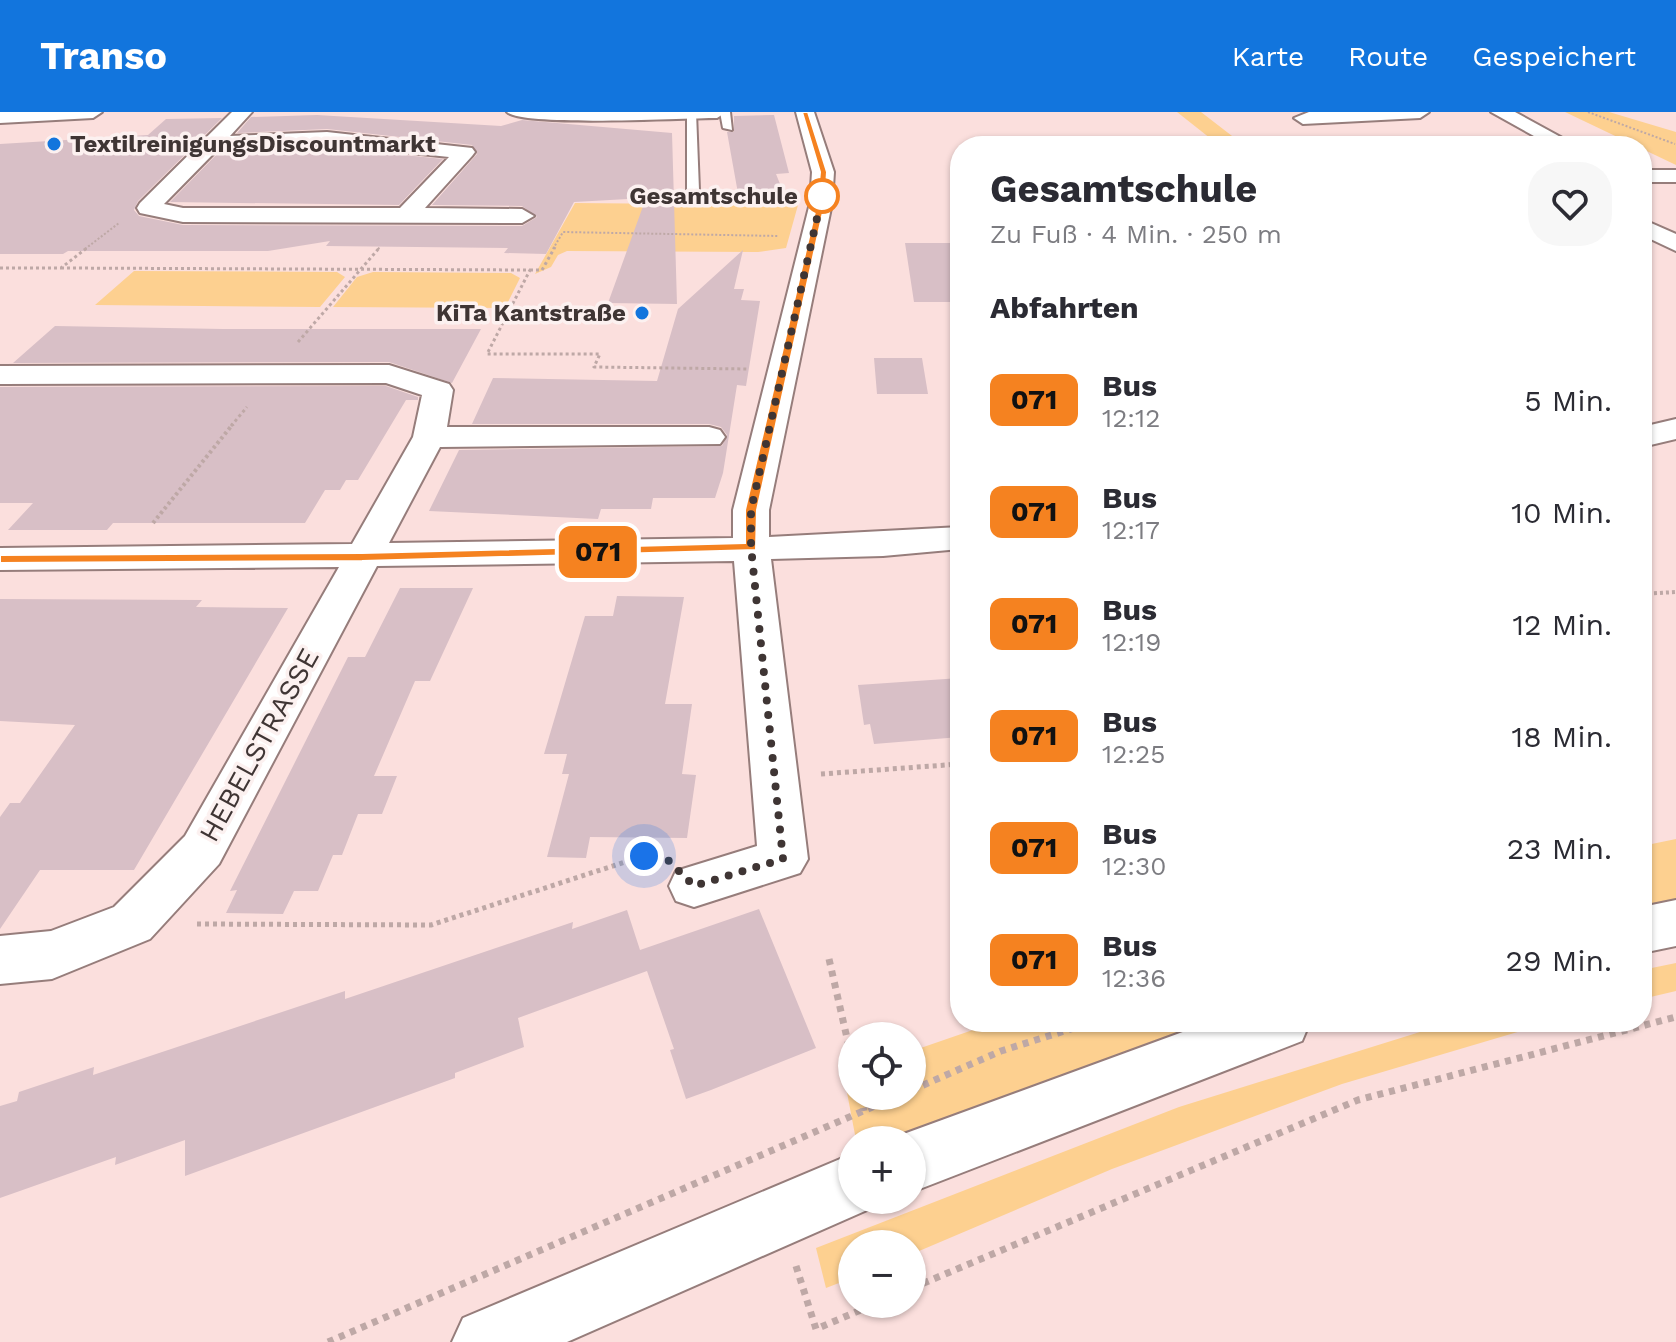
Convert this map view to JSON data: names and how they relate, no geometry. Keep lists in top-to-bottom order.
{
  "streets": {
    "street": ["HEBELSTRASSE"]
  },
  "places": ["TextilreinigungsDiscountmarkt", "Gesamtschule", "KiTa Kantstraße"],
  "lines": ["bus line 071"],
  "page": {
    "header": "Transo",
    "nav": ["Karte", "Route", "Gespeichert"],
    "on_map": "071",
    "heading": [
      ["Gesamtschule", "Zu Fuß · 4 Min. · 250 m"],
      "Abfahrten"
    ],
    "list": [
      {
        "mark": "071",
        "name": "Bus",
        "note": "12:12",
        "value": "5 Min."
      },
      {
        "mark": "071",
        "name": "Bus",
        "note": "12:17",
        "value": "10 Min."
      },
      {
        "mark": "071",
        "name": "Bus",
        "note": "12:19",
        "value": "12 Min."
      },
      {
        "mark": "071",
        "name": "Bus",
        "note": "12:25",
        "value": "18 Min."
      },
      {
        "mark": "071",
        "name": "Bus",
        "note": "12:30",
        "value": "23 Min."
      },
      {
        "mark": "071",
        "name": "Bus",
        "note": "12:36",
        "value": "29 Min."
      }
    ],
    "map_buttons": ["+", "−"]
  }
}
